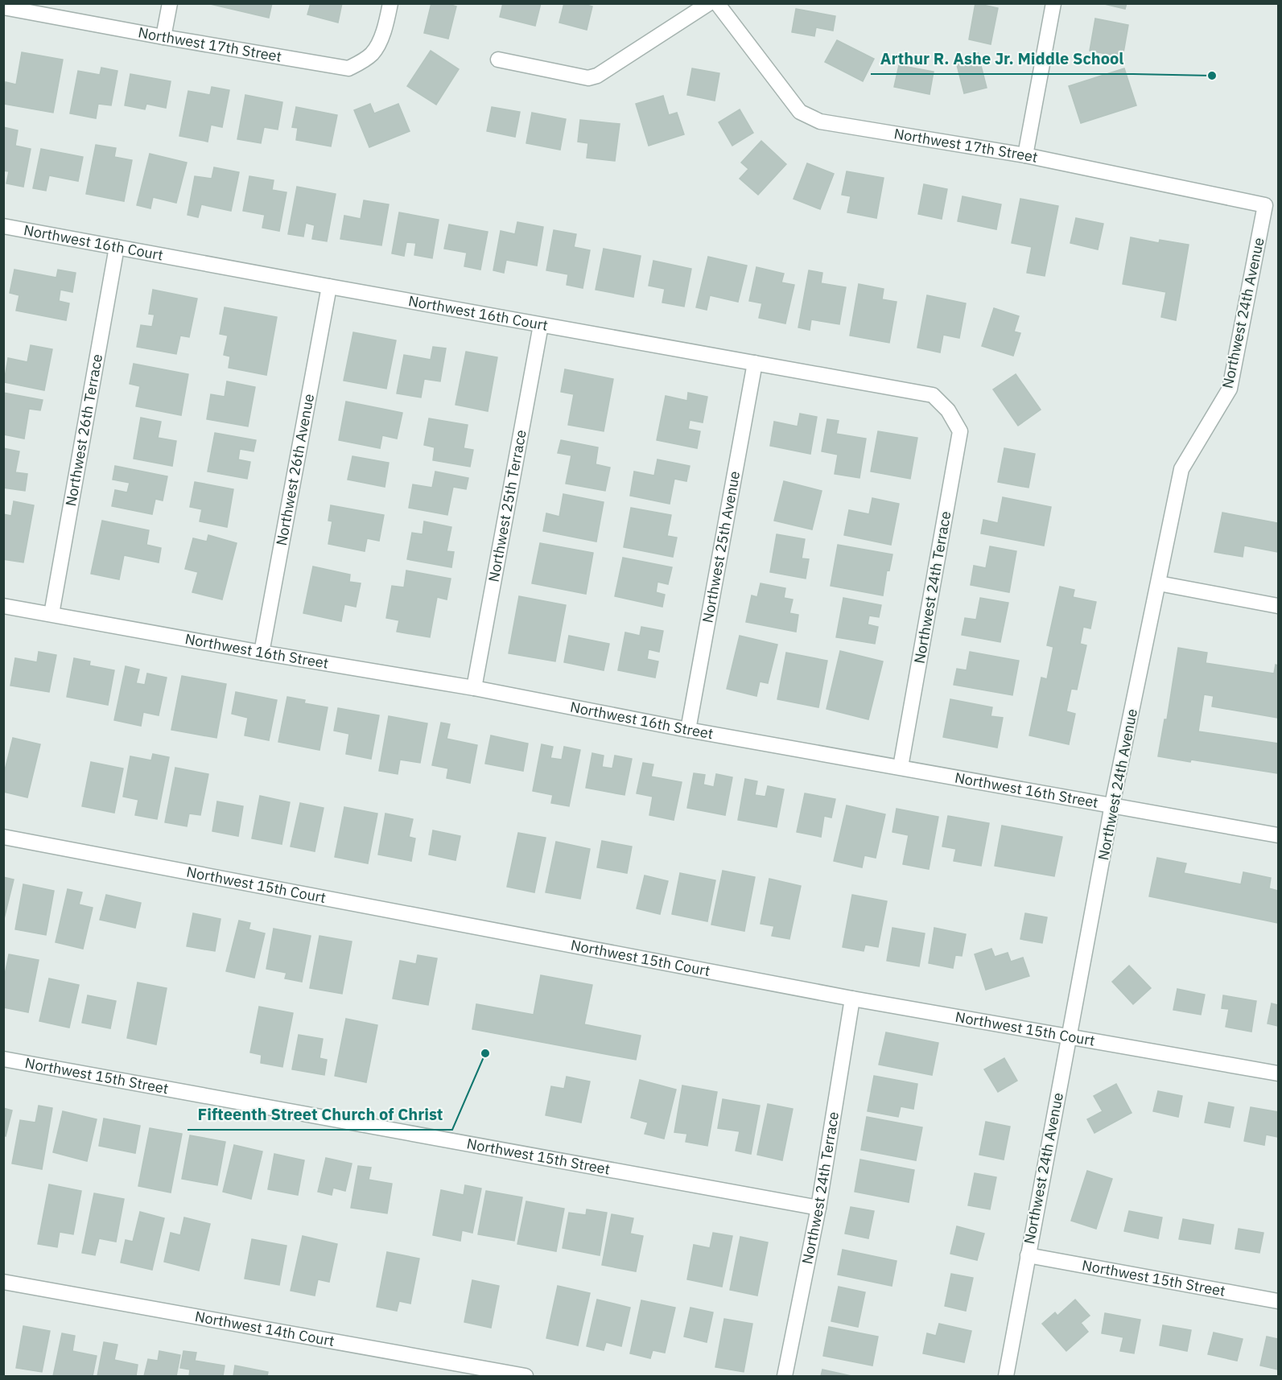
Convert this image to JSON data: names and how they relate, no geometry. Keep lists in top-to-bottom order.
{
  "streets": {
    "street": [
      "Northwest 17th Street",
      "Northwest 16th Court",
      "Northwest 24th Avenue",
      "Northwest 26th Terrace",
      "Northwest 26th Avenue",
      "Northwest 25th Terrace",
      "Northwest 25th Avenue",
      "Northwest 24th Terrace",
      "Northwest 16th Street",
      "Northwest 15th Court",
      "Northwest 15th Street",
      "Northwest 14th Court"
    ]
  },
  "crossings": [
    ["Northwest 17th Street", "Northwest 24th Avenue"],
    ["Northwest 16th Court", "Northwest 26th Terrace"],
    ["Northwest 16th Court", "Northwest 26th Avenue"],
    ["Northwest 16th Court", "Northwest 25th Terrace"],
    ["Northwest 16th Court", "Northwest 25th Avenue"],
    ["Northwest 16th Court", "Northwest 24th Terrace"],
    ["Northwest 24th Avenue", "Northwest 16th Street"],
    ["Northwest 24th Avenue", "Northwest 15th Court"],
    ["Northwest 24th Avenue", "Northwest 15th Street"],
    ["Northwest 26th Terrace", "Northwest 16th Street"],
    ["Northwest 26th Avenue", "Northwest 16th Street"],
    ["Northwest 25th Terrace", "Northwest 16th Street"],
    ["Northwest 25th Avenue", "Northwest 16th Street"],
    ["Northwest 24th Terrace", "Northwest 16th Street"],
    ["Northwest 24th Terrace", "Northwest 15th Court"],
    ["Northwest 24th Terrace", "Northwest 15th Street"]
  ],
  "places": ["Arthur R. Ashe Jr. Middle School", "Fifteenth Street Church of Christ"]
}
